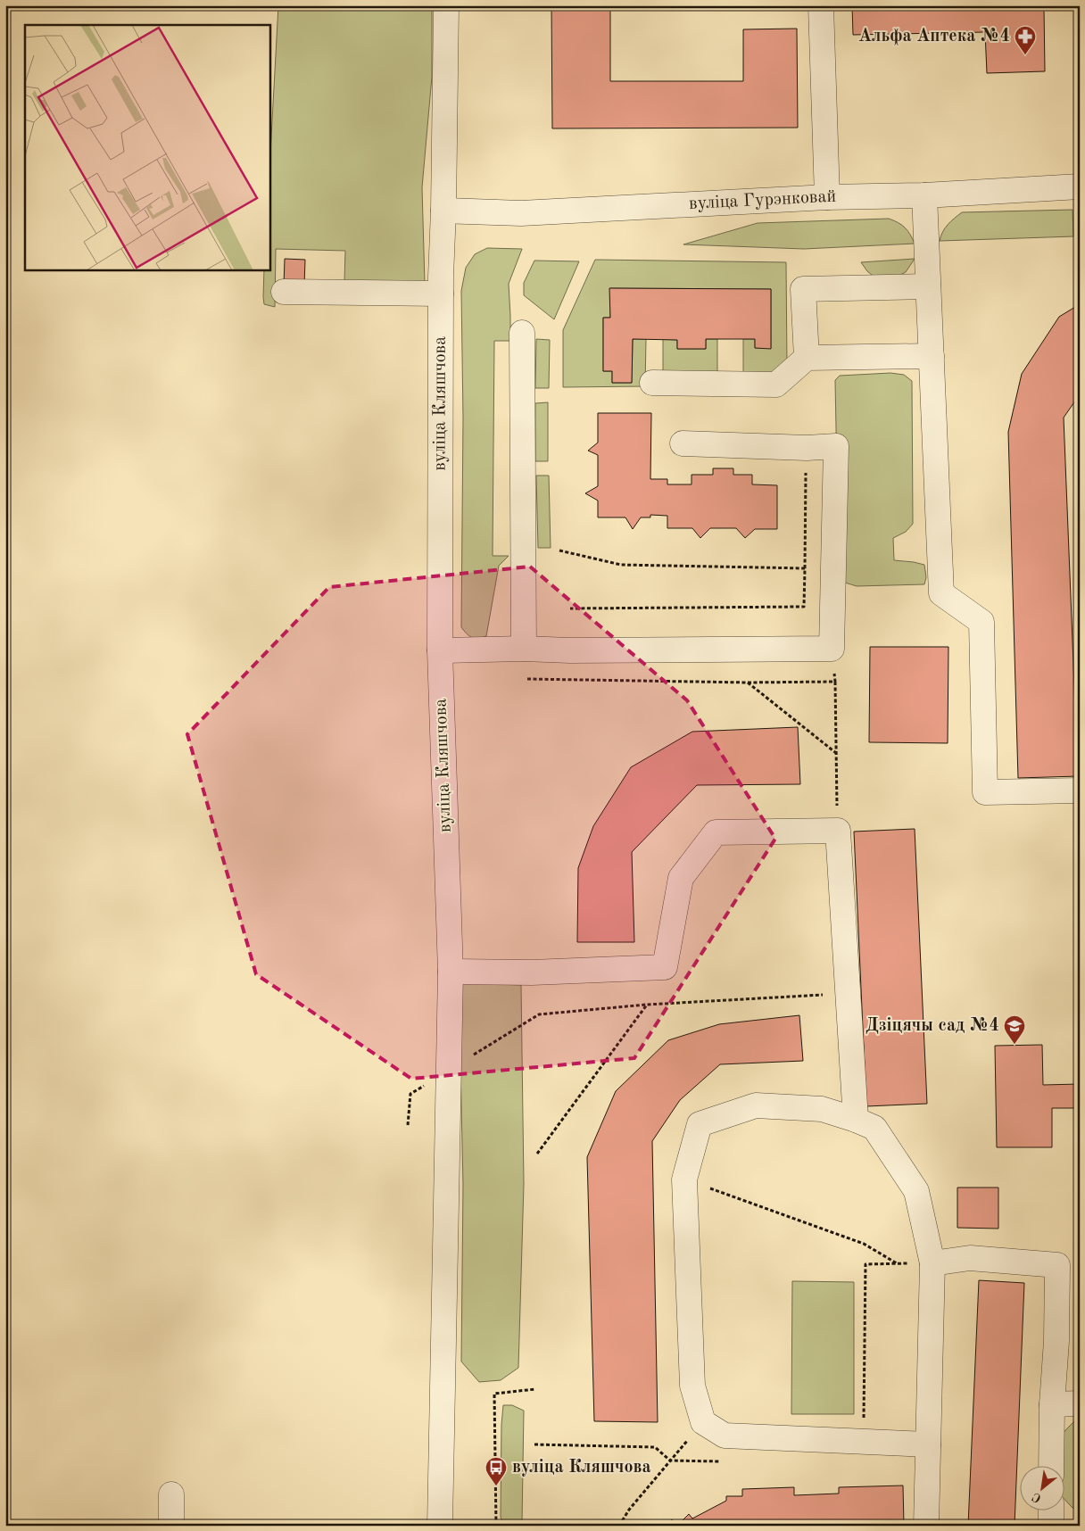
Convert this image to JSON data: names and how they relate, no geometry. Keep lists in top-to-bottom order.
{
  "streets": {
    "street": ["вуліца Гурэнковай", "вуліца Кляшчова"]
  },
  "crossings": [
    ["вуліца Гурэнковай", "вуліца Кляшчова"]
  ],
  "places": {
    "pharmacy": ["Альфа Аптека №4"],
    "school or university": ["Дзіцячы сад №4"],
    "bus stop": ["вуліца Кляшчова"]
  },
  "north": "bottom left"
}
